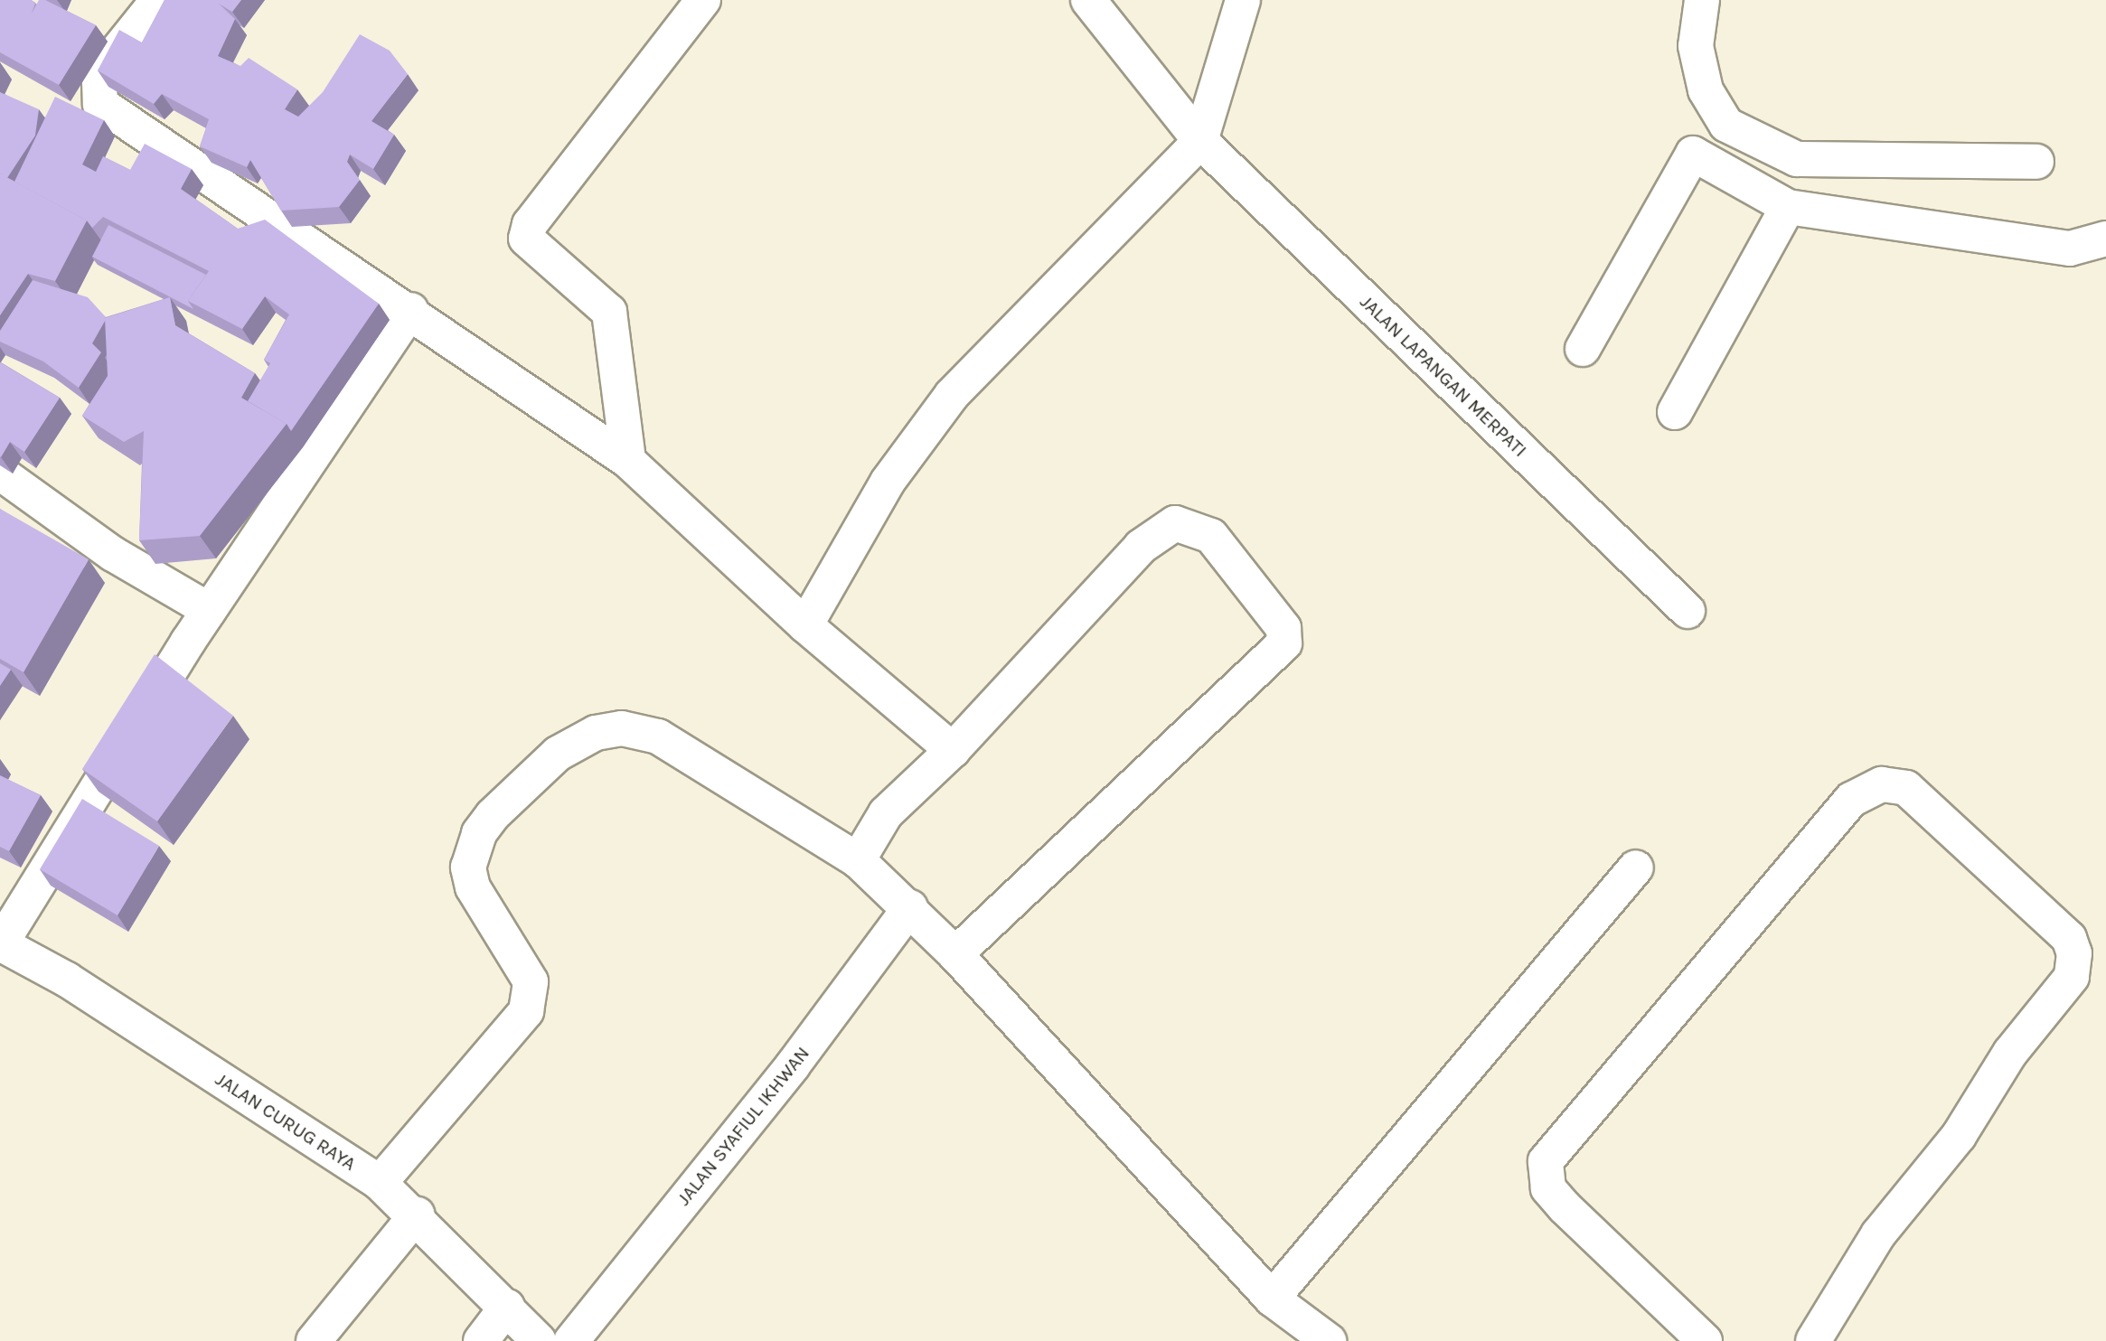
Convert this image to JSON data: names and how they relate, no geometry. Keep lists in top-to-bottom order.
{
  "streets": {
    "street": ["JALAN LAPANGAN MERPATI", "JALAN CURUG RAYA", "JALAN SYAFIUL IKHWAN"]
  }
}
